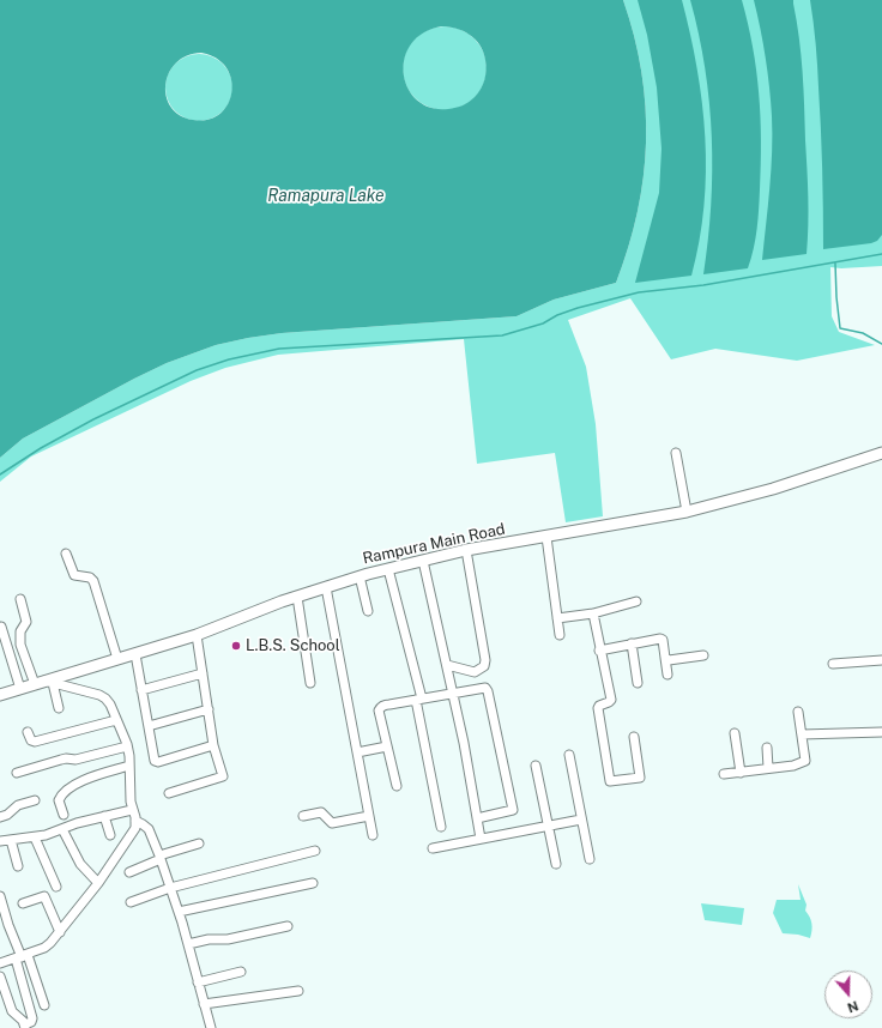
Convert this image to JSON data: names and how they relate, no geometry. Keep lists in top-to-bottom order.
{
  "streets": {
    "main road": ["Rampura Main Road"]
  },
  "water": ["Ramapura Lake"],
  "places": ["L.B.S. School"],
  "north": "bottom"
}
